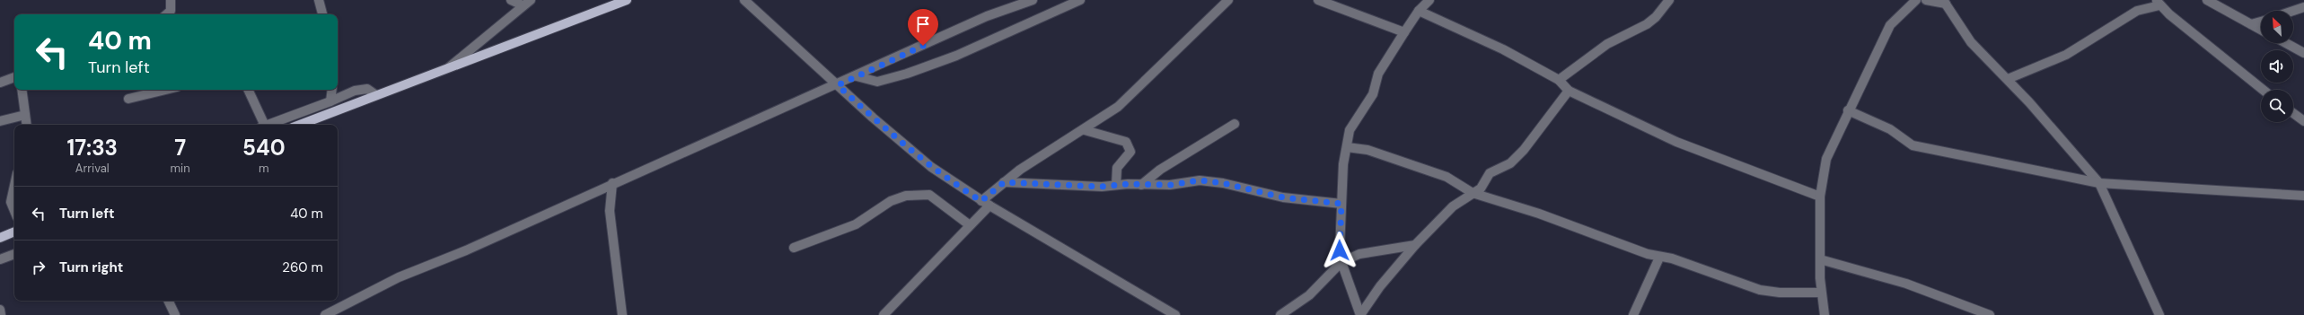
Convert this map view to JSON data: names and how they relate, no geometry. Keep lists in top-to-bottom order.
{
  "north": "top left",
  "page": {
    "turn": ["40 m", "Turn left"],
    "eta": [
      "17:33",
      "Arrival",
      "7",
      "min",
      "540",
      "m"
    ],
    "list": [
      {
        "name": "Turn left",
        "value": "40 m"
      },
      {
        "name": "Turn right",
        "value": "260 m"
      }
    ]
  }
}
